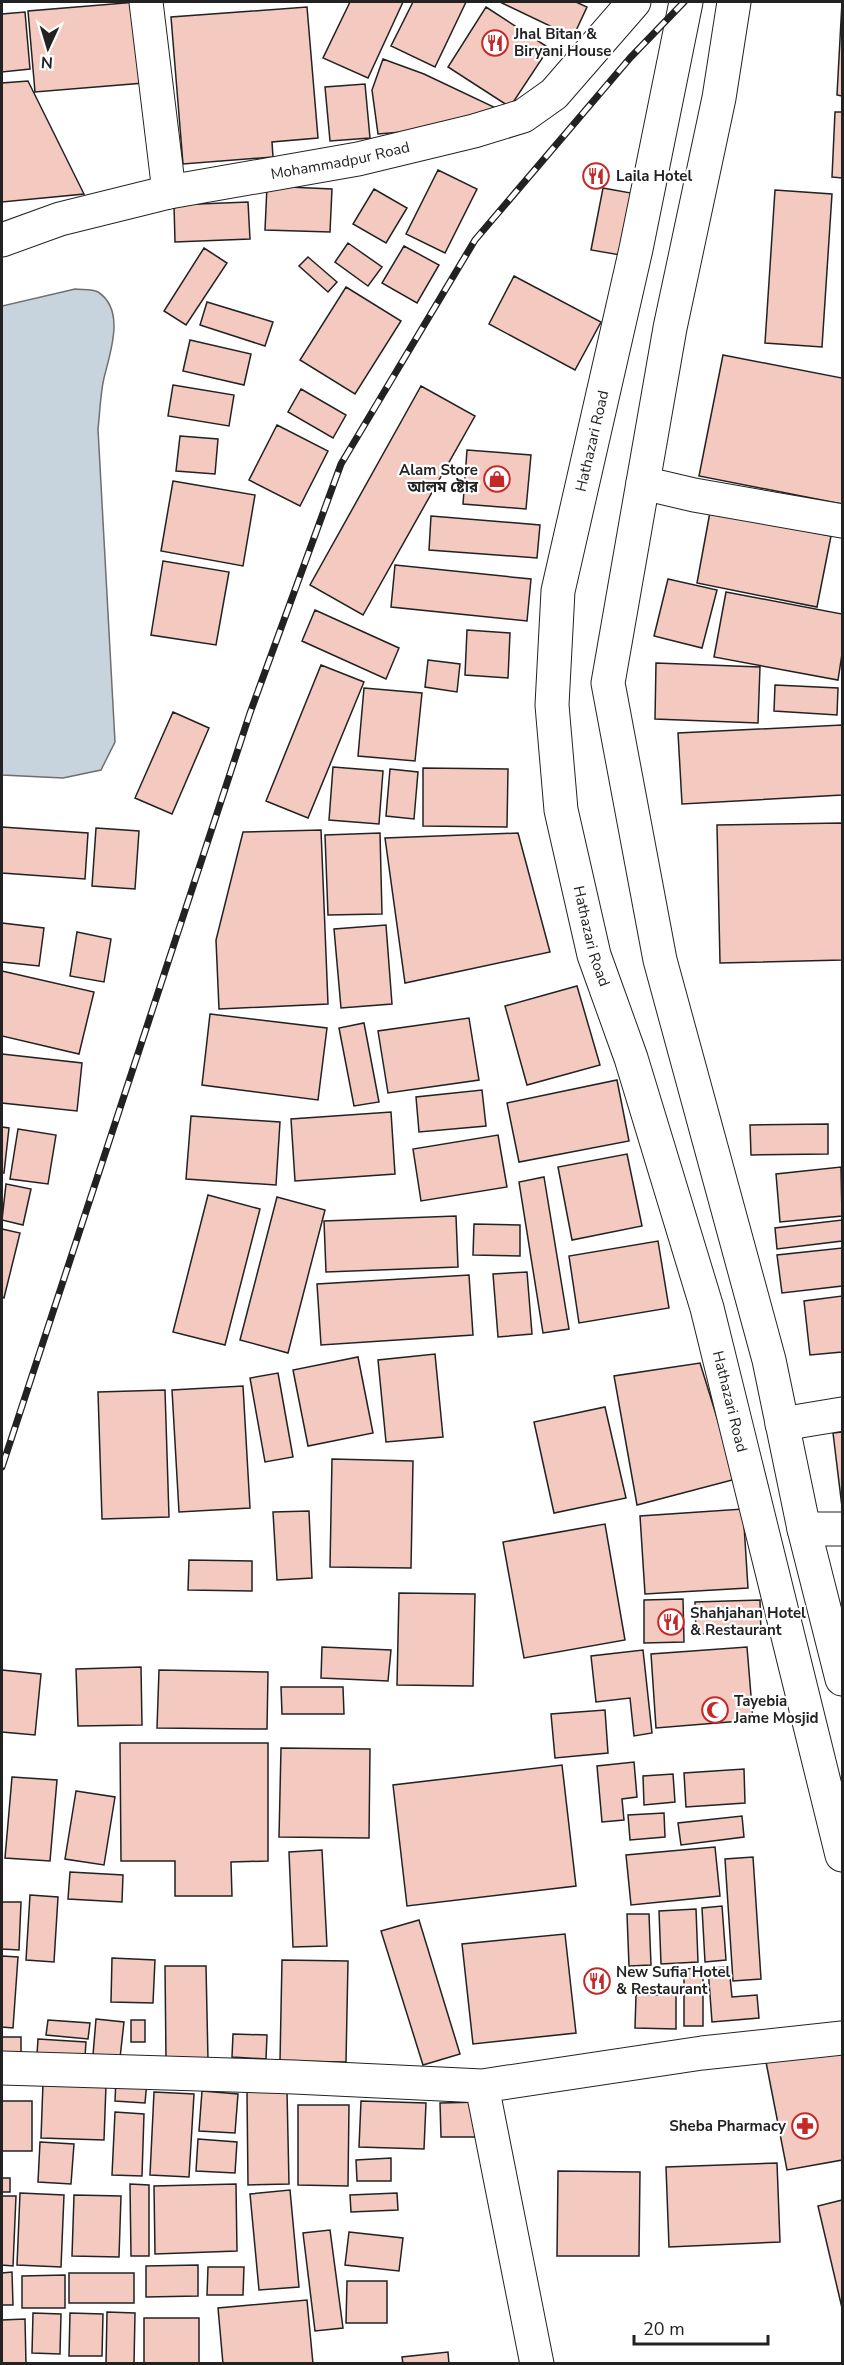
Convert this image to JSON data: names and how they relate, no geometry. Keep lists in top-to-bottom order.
{
  "streets": {
    "main road": ["Mohammadpur Road", "Hathazari Road"]
  },
  "places": {
    "restaurant": [
      "Jhal Bitan & Biryani House",
      "Laila Hotel",
      "Shahjahan Hotel & Restaurant",
      "New Sufia Hotel & Restaurant"
    ],
    "shop": ["Alam Store আলম ষ্টোর"],
    "mosque": ["Tayebia Jame Mosjid"],
    "pharmacy": ["Sheba Pharmacy"]
  },
  "scale_bar": "20 m",
  "north": "bottom"
}
